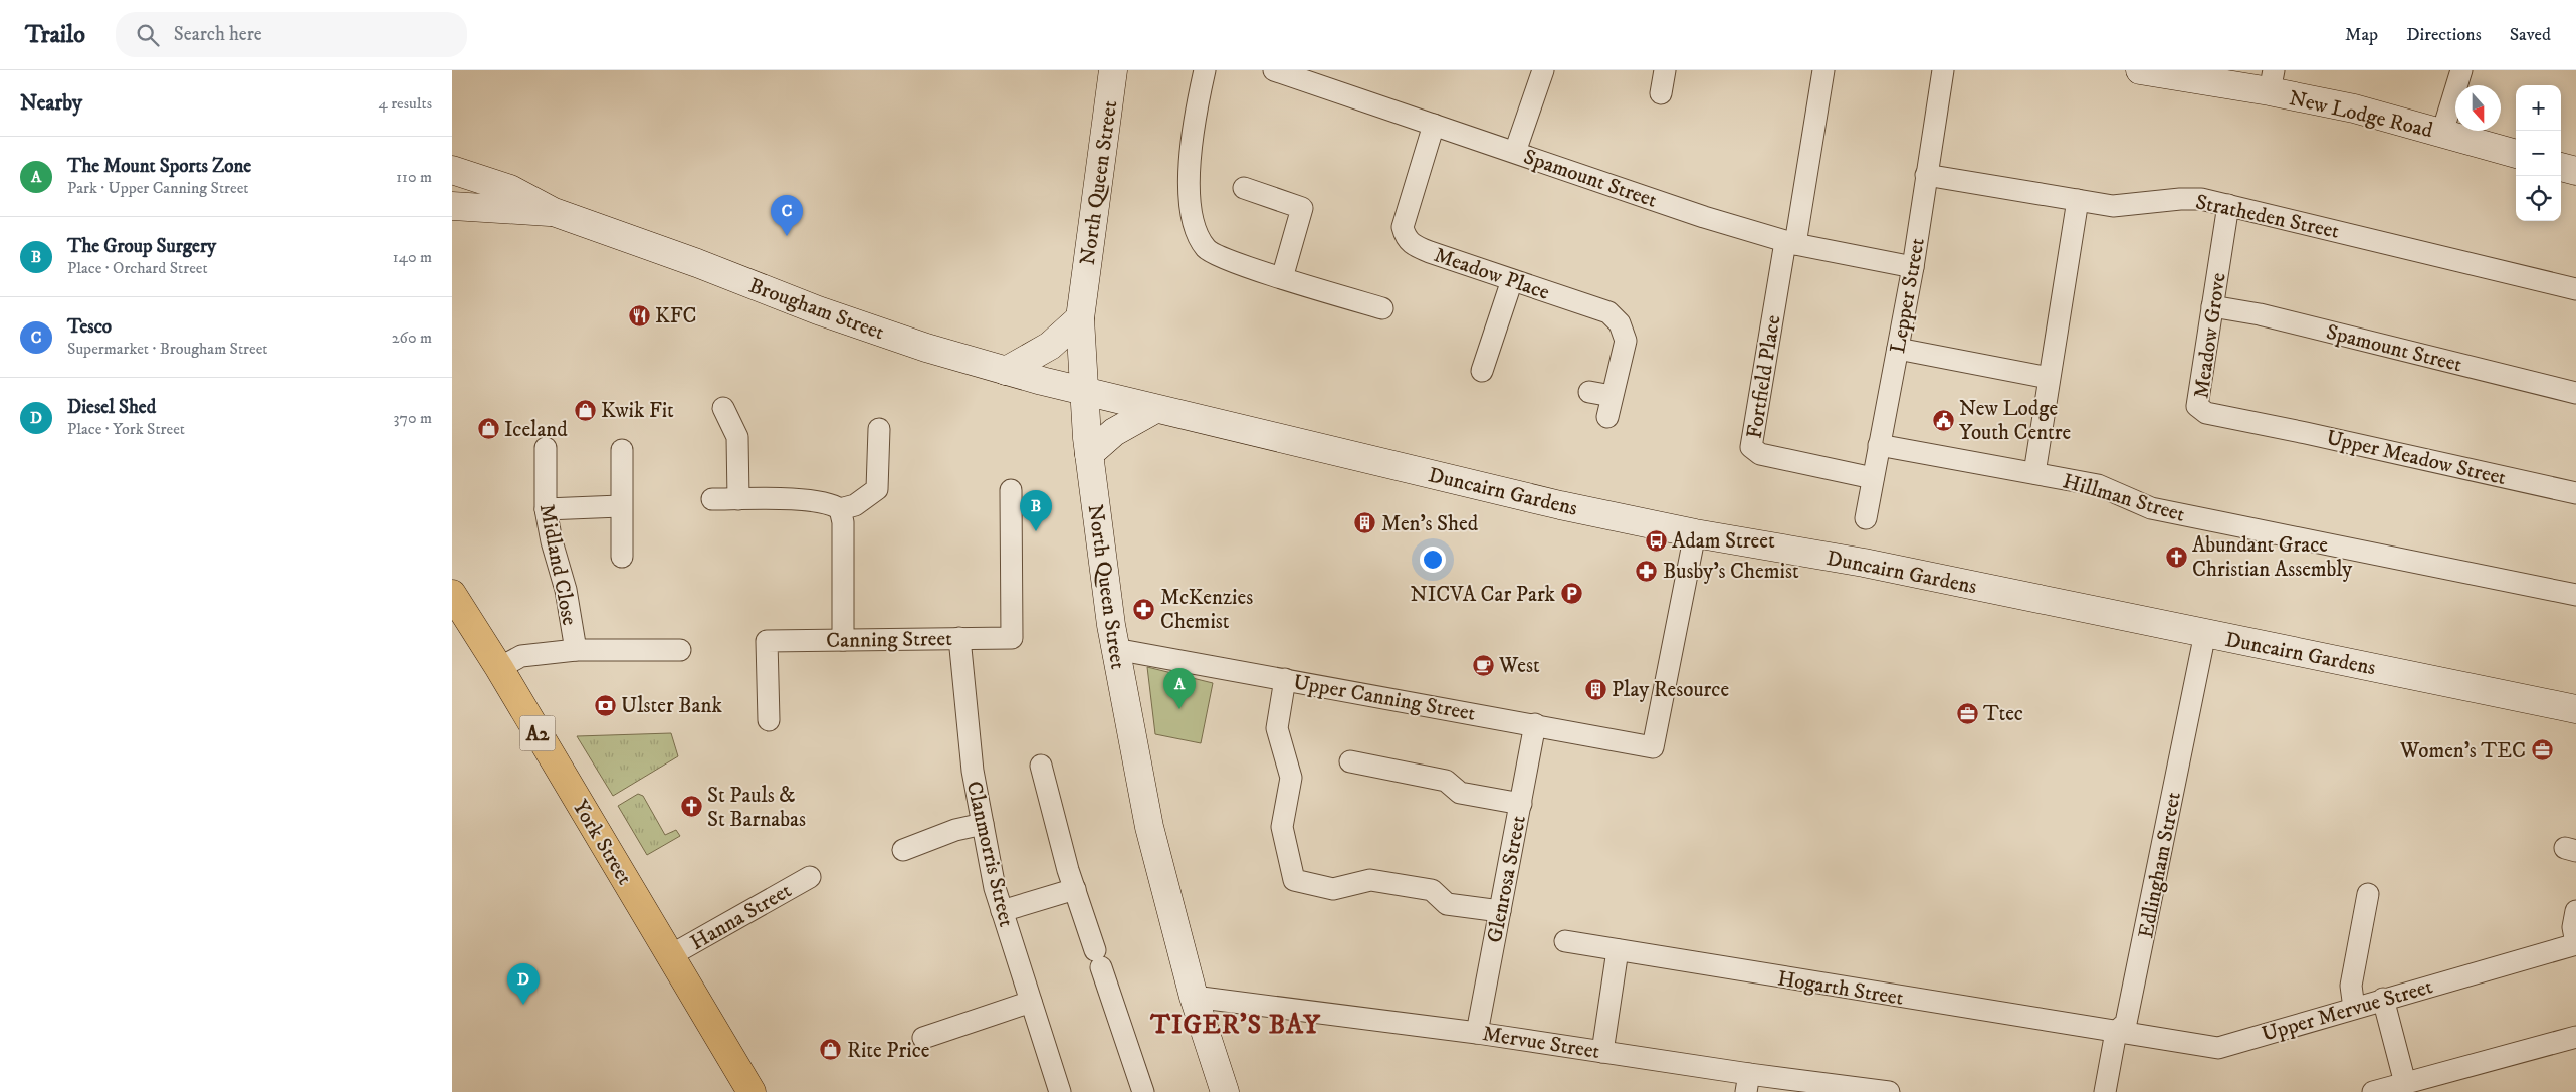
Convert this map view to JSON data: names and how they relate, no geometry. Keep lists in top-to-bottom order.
{
  "streets": {
    "main road": ["A2", "York Street"],
    "street": [
      "New Lodge Road",
      "Spamount Street",
      "North Queen Street",
      "Stratheden Street",
      "Meadow Place",
      "Lepper Street",
      "Brougham Street",
      "Meadow Grove",
      "Fortfield Place",
      "Upper Meadow Street",
      "Duncairn Gardens",
      "Hillman Street",
      "Midland Close",
      "Canning Street",
      "Upper Canning Street",
      "Clanmorris Street",
      "Edlingham Street",
      "Glenrosa Street",
      "Hanna Street",
      "Hogarth Street",
      "Upper Mervue Street",
      "Mervue Street"
    ]
  },
  "crossings": [
    ["Spamount Street", "Meadow Place"],
    ["Spamount Street", "Lepper Street"],
    ["Spamount Street", "Meadow Grove"],
    ["Spamount Street", "Fortfield Place"],
    ["North Queen Street", "Brougham Street"],
    ["North Queen Street", "Duncairn Gardens"],
    ["North Queen Street", "Upper Canning Street"],
    ["North Queen Street", "Mervue Street"],
    ["Stratheden Street", "Lepper Street"],
    ["Stratheden Street", "Meadow Grove"],
    ["Lepper Street", "Fortfield Place"],
    ["Lepper Street", "Hillman Street"],
    ["Brougham Street", "Duncairn Gardens"],
    ["Meadow Grove", "Upper Meadow Street"],
    ["Duncairn Gardens", "Upper Canning Street"],
    ["Duncairn Gardens", "Edlingham Street"],
    ["Canning Street", "Clanmorris Street"],
    ["Upper Canning Street", "Glenrosa Street"],
    ["York Street", "Hanna Street"],
    ["Edlingham Street", "Hogarth Street"],
    ["Edlingham Street", "Upper Mervue Street"],
    ["Glenrosa Street", "Mervue Street"],
    ["Hogarth Street", "Upper Mervue Street"]
  ],
  "districts": ["TIGER'S BAY"],
  "places": {
    "restaurant": ["KFC"],
    "shop": ["Kwik Fit", "Iceland", "Rite Price"],
    "public building": ["New Lodge Youth Centre"],
    "building": ["Men's Shed", "Play Resource"],
    "bus stop": ["Adam Street"],
    "church": ["Abundant Grace Christian Assembly", "St Pauls & St Barnabas"],
    "pharmacy": ["Busby's Chemist", "McKenzies Chemist"],
    "parking": ["NICVA Car Park"],
    "cafe": ["West"],
    "bank": ["Ulster Bank"],
    "office": ["Ttec", "Women's TEC"]
  },
  "north": "bottom",
  "page": {
    "header": "Trailo",
    "search": "Search here",
    "nav": ["Map", "Directions", "Saved"],
    "heading": ["Nearby", "4 results"],
    "map_buttons": ["+", "−"],
    "list": [
      {
        "mark": "A",
        "name": "The Mount Sports Zone",
        "note": "Park · Upper Canning Street",
        "value": "110 m"
      },
      {
        "mark": "B",
        "name": "The Group Surgery",
        "note": "Place · Orchard Street",
        "value": "140 m"
      },
      {
        "mark": "C",
        "name": "Tesco",
        "note": "Supermarket · Brougham Street",
        "value": "260 m"
      },
      {
        "mark": "D",
        "name": "Diesel Shed",
        "note": "Place · York Street",
        "value": "370 m"
      }
    ],
    "pins": [
      "C",
      "B",
      "A",
      "D"
    ]
  }
}
